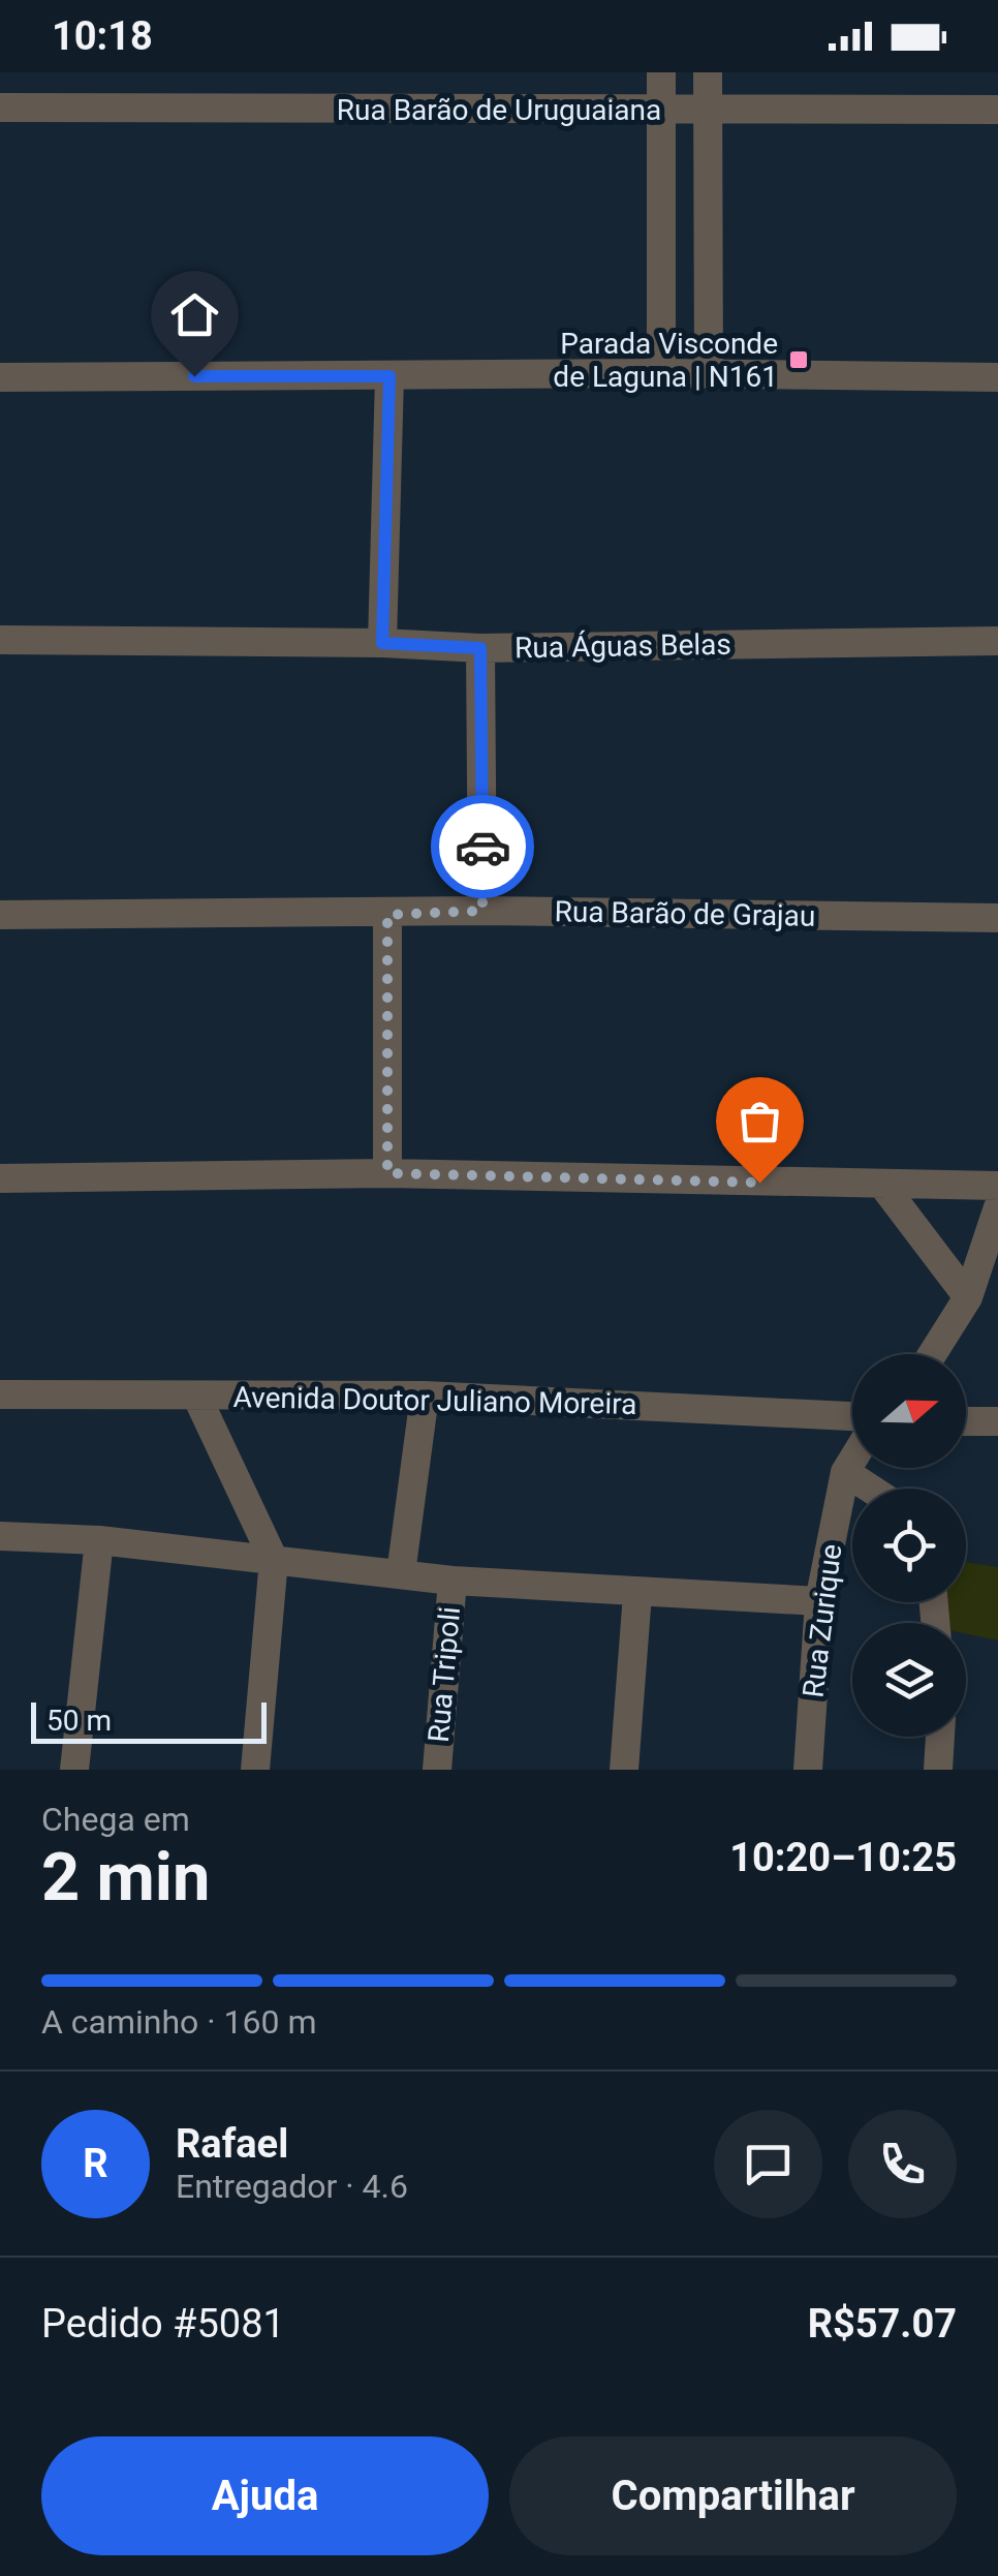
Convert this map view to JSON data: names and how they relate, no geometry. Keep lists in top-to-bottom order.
{
  "streets": {
    "street": [
      "Rua Barão de Uruguaiana",
      "Rua Águas Belas",
      "Rua Barão de Grajau",
      "Avenida Doutor Juliano Moreira",
      "Rua Zurique",
      "Rua Tripoli"
    ]
  },
  "places": {
    "transit": ["Parada Visconde de Laguna | N161"]
  },
  "scale_bar": "50 m",
  "north": "right",
  "page": {
    "status": "10:18",
    "scale": "50 m",
    "heading": ["2 min", "Chega em", "10:20–10:25"],
    "panel": [
      "Rafael",
      "Entregador · 4.6",
      "Pedido #5081",
      "R$57.07"
    ],
    "bar": "A caminho · 160 m",
    "round": "R",
    "buttons": ["Ajuda", "Compartilhar"]
  }
}
